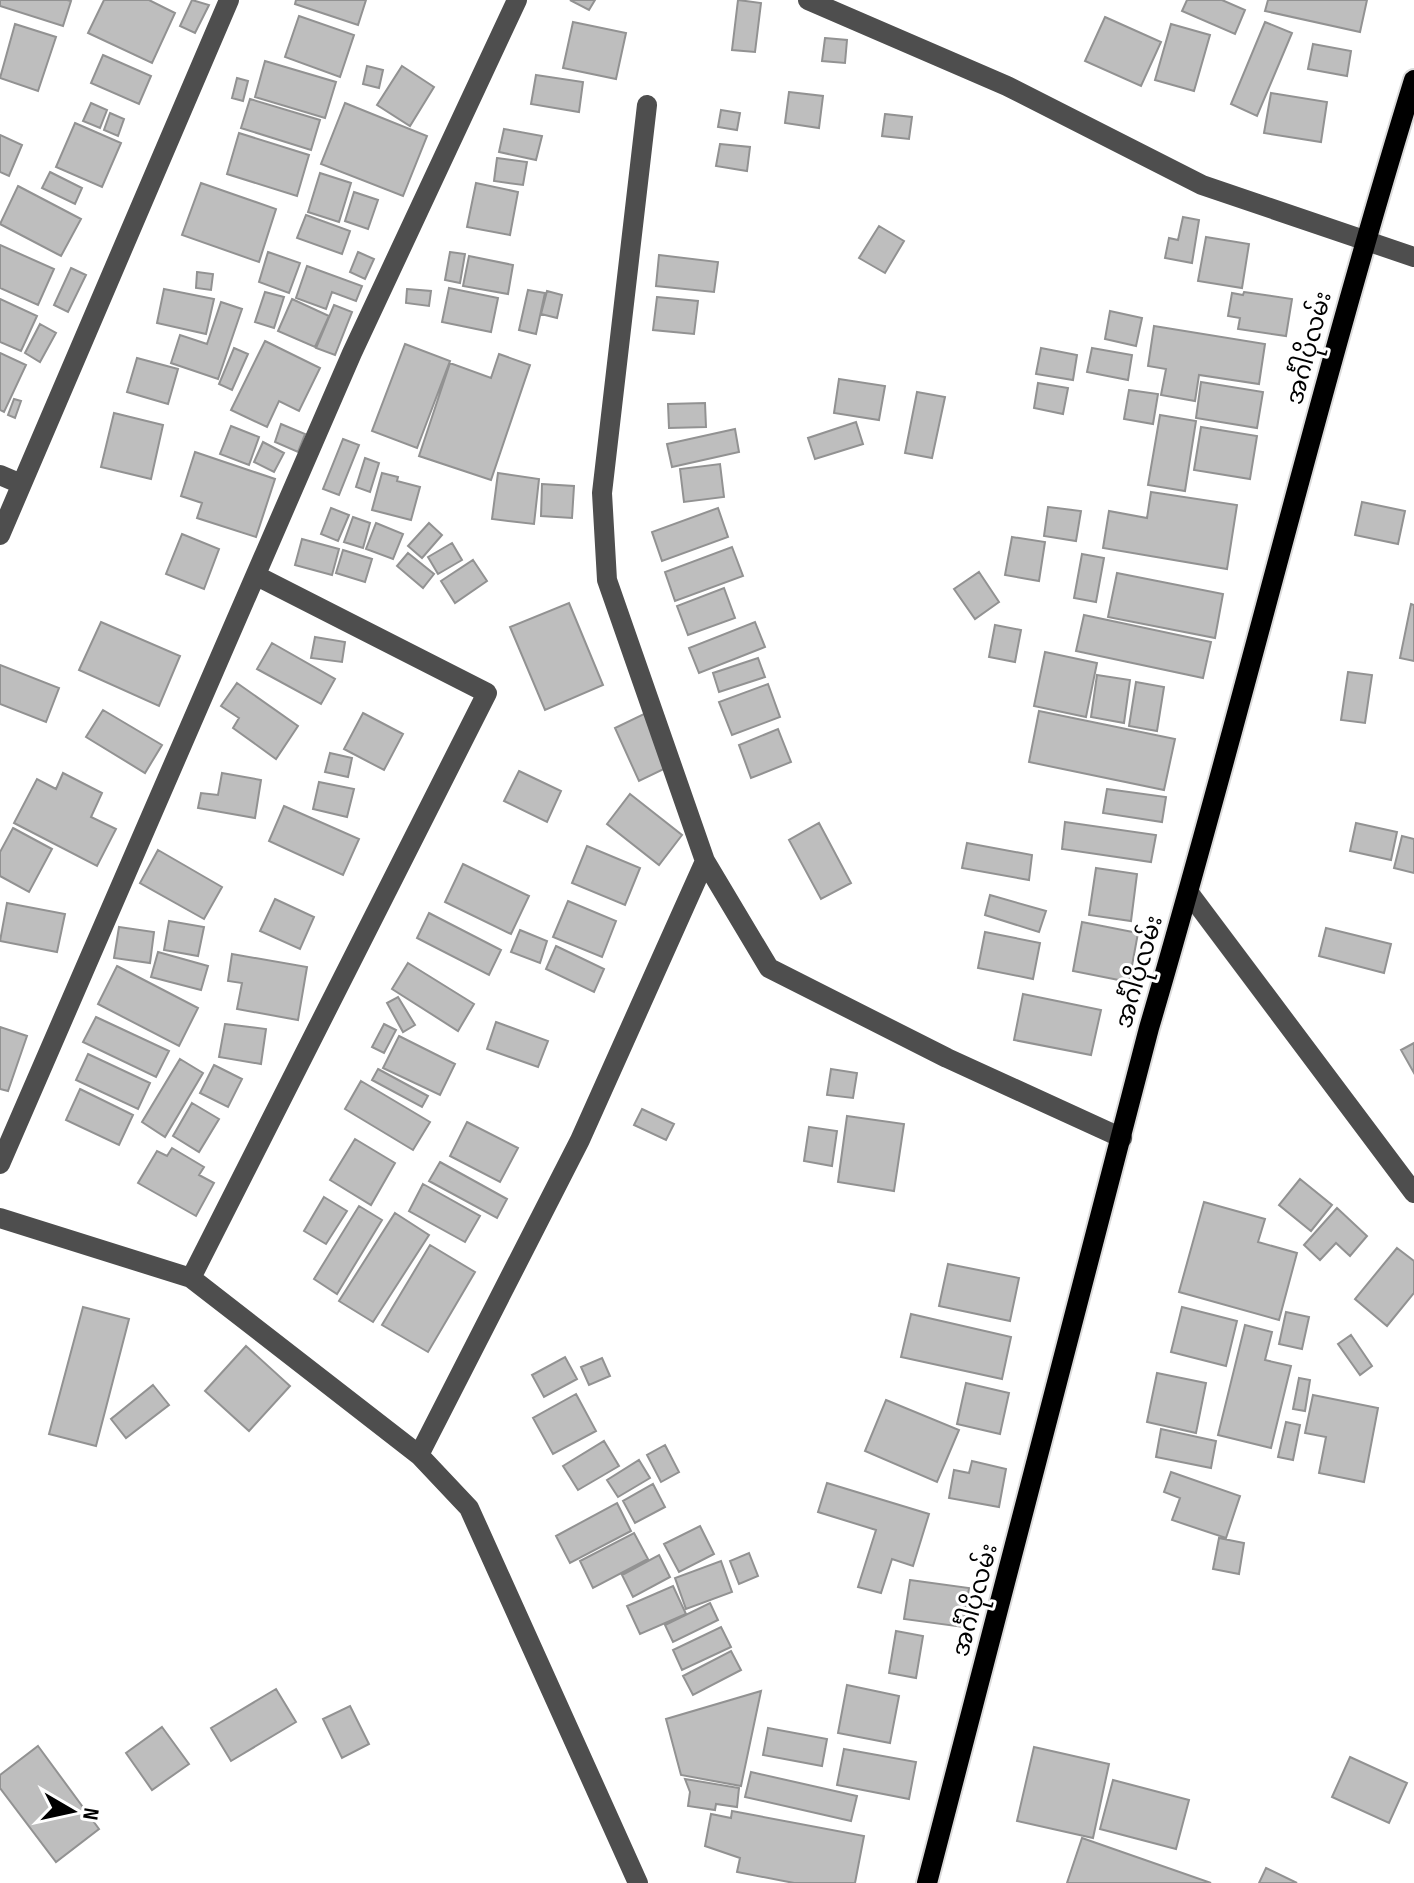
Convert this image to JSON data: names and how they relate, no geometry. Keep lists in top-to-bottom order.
{
  "streets": {
    "main road": ["အင်္ဂါပိုလမ်း"]
  },
  "north": "right"
}
